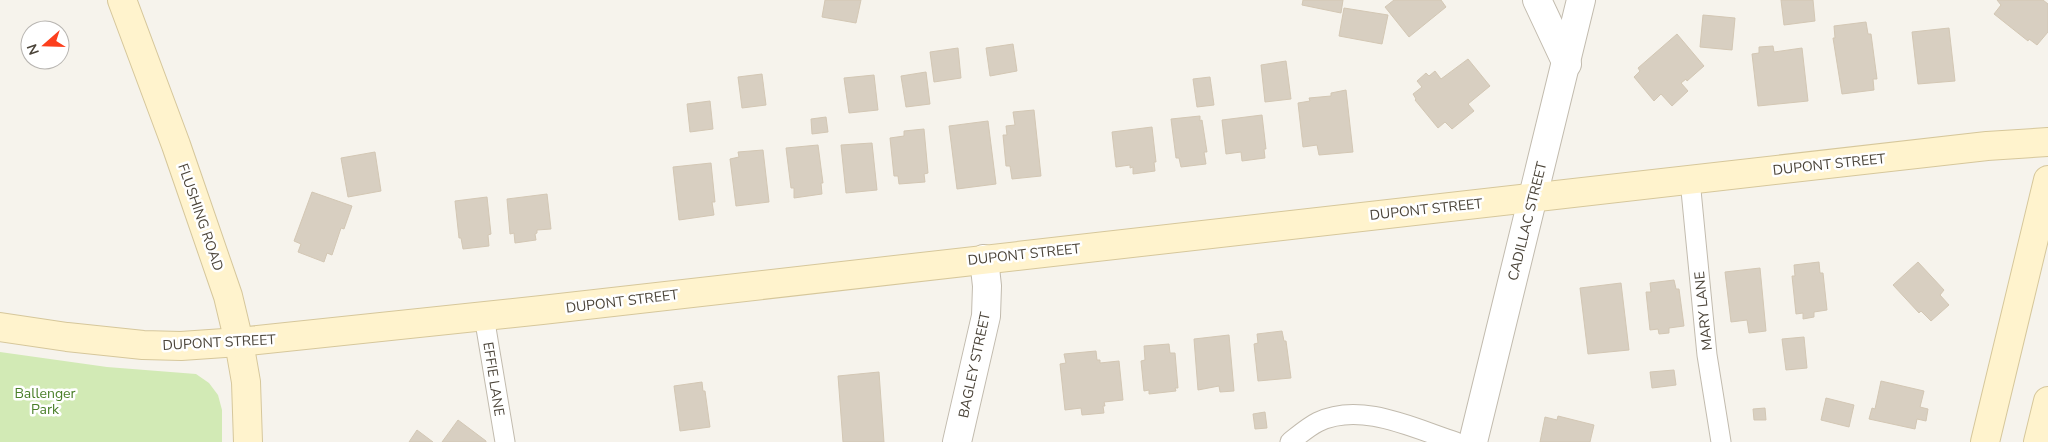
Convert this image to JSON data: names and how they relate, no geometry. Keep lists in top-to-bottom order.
{
  "streets": {
    "street": [
      "DUPONT STREET",
      "FLUSHING ROAD",
      "CADILLAC STREET",
      "BAGLEY STREET"
    ],
    "lane": ["MARY LANE", "EFFIE LANE"]
  },
  "crossings": [
    ["DUPONT STREET", "FLUSHING ROAD"],
    ["DUPONT STREET", "CADILLAC STREET"],
    ["DUPONT STREET", "MARY LANE"],
    ["DUPONT STREET", "BAGLEY STREET"],
    ["DUPONT STREET", "EFFIE LANE"]
  ],
  "parks": ["Ballenger Park"],
  "north": "left"
}
